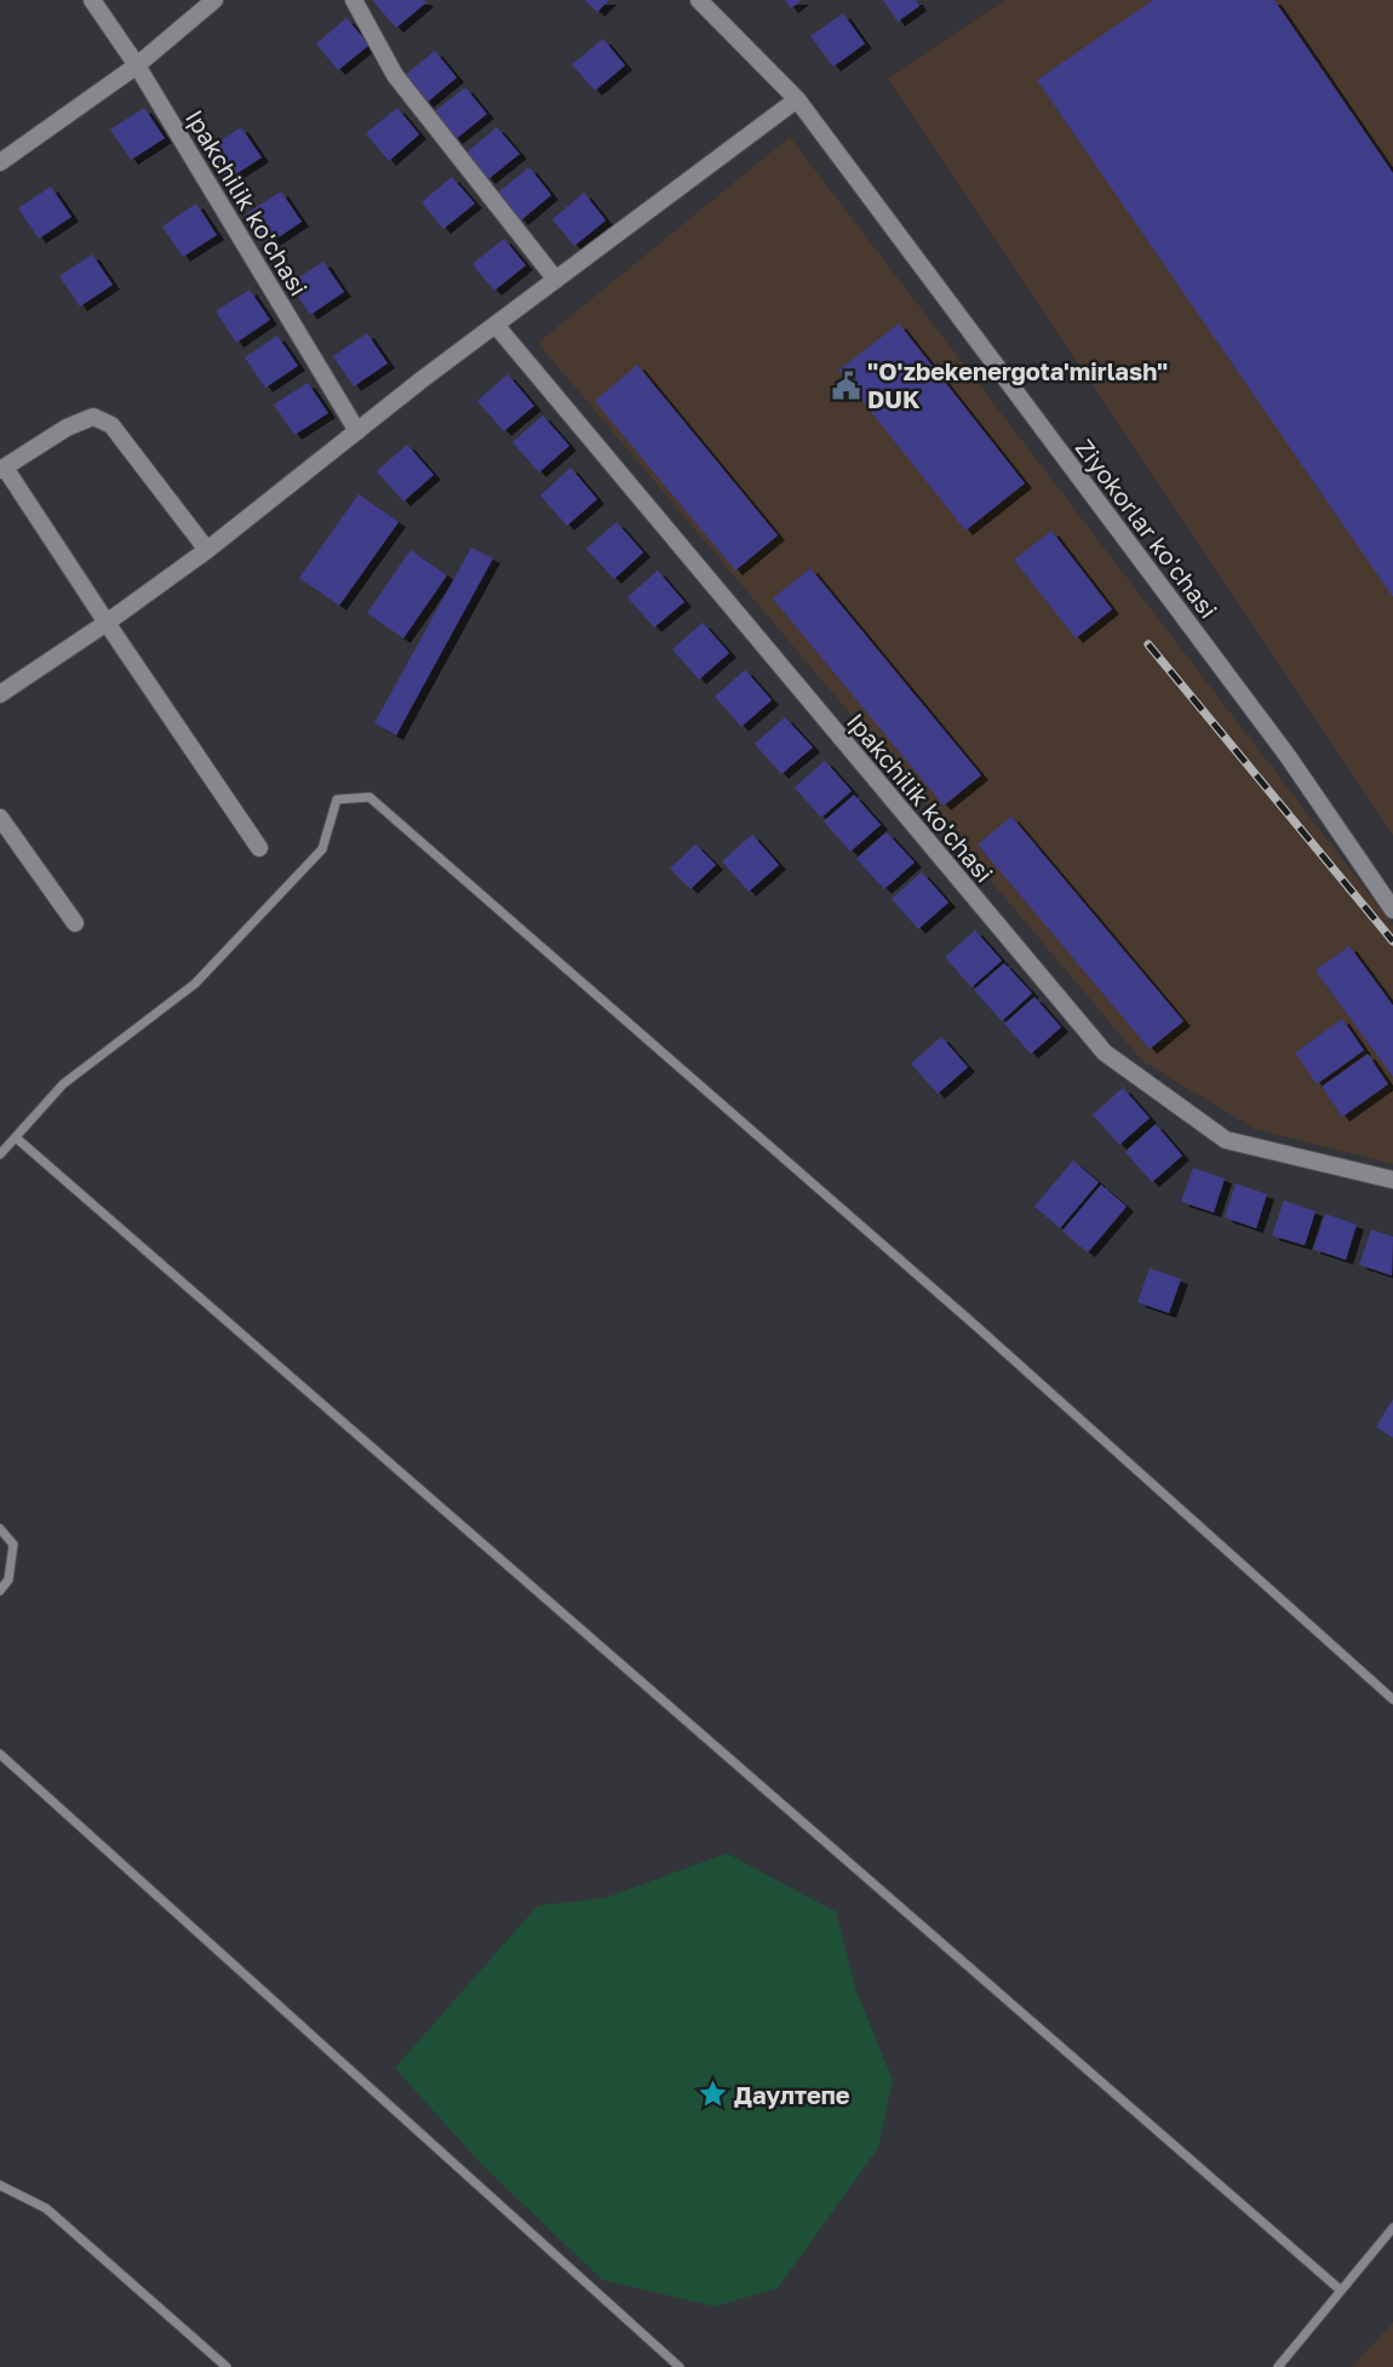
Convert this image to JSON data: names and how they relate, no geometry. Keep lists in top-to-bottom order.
{
  "streets": {
    "street": ["Ipakchilik ko'chasi", "Ziyokorlar ko'chasi"]
  },
  "places": {
    "public building": ["\"O'zbekenergota'mirlash\" DUK"],
    "place": ["Даултепе"]
  }
}
